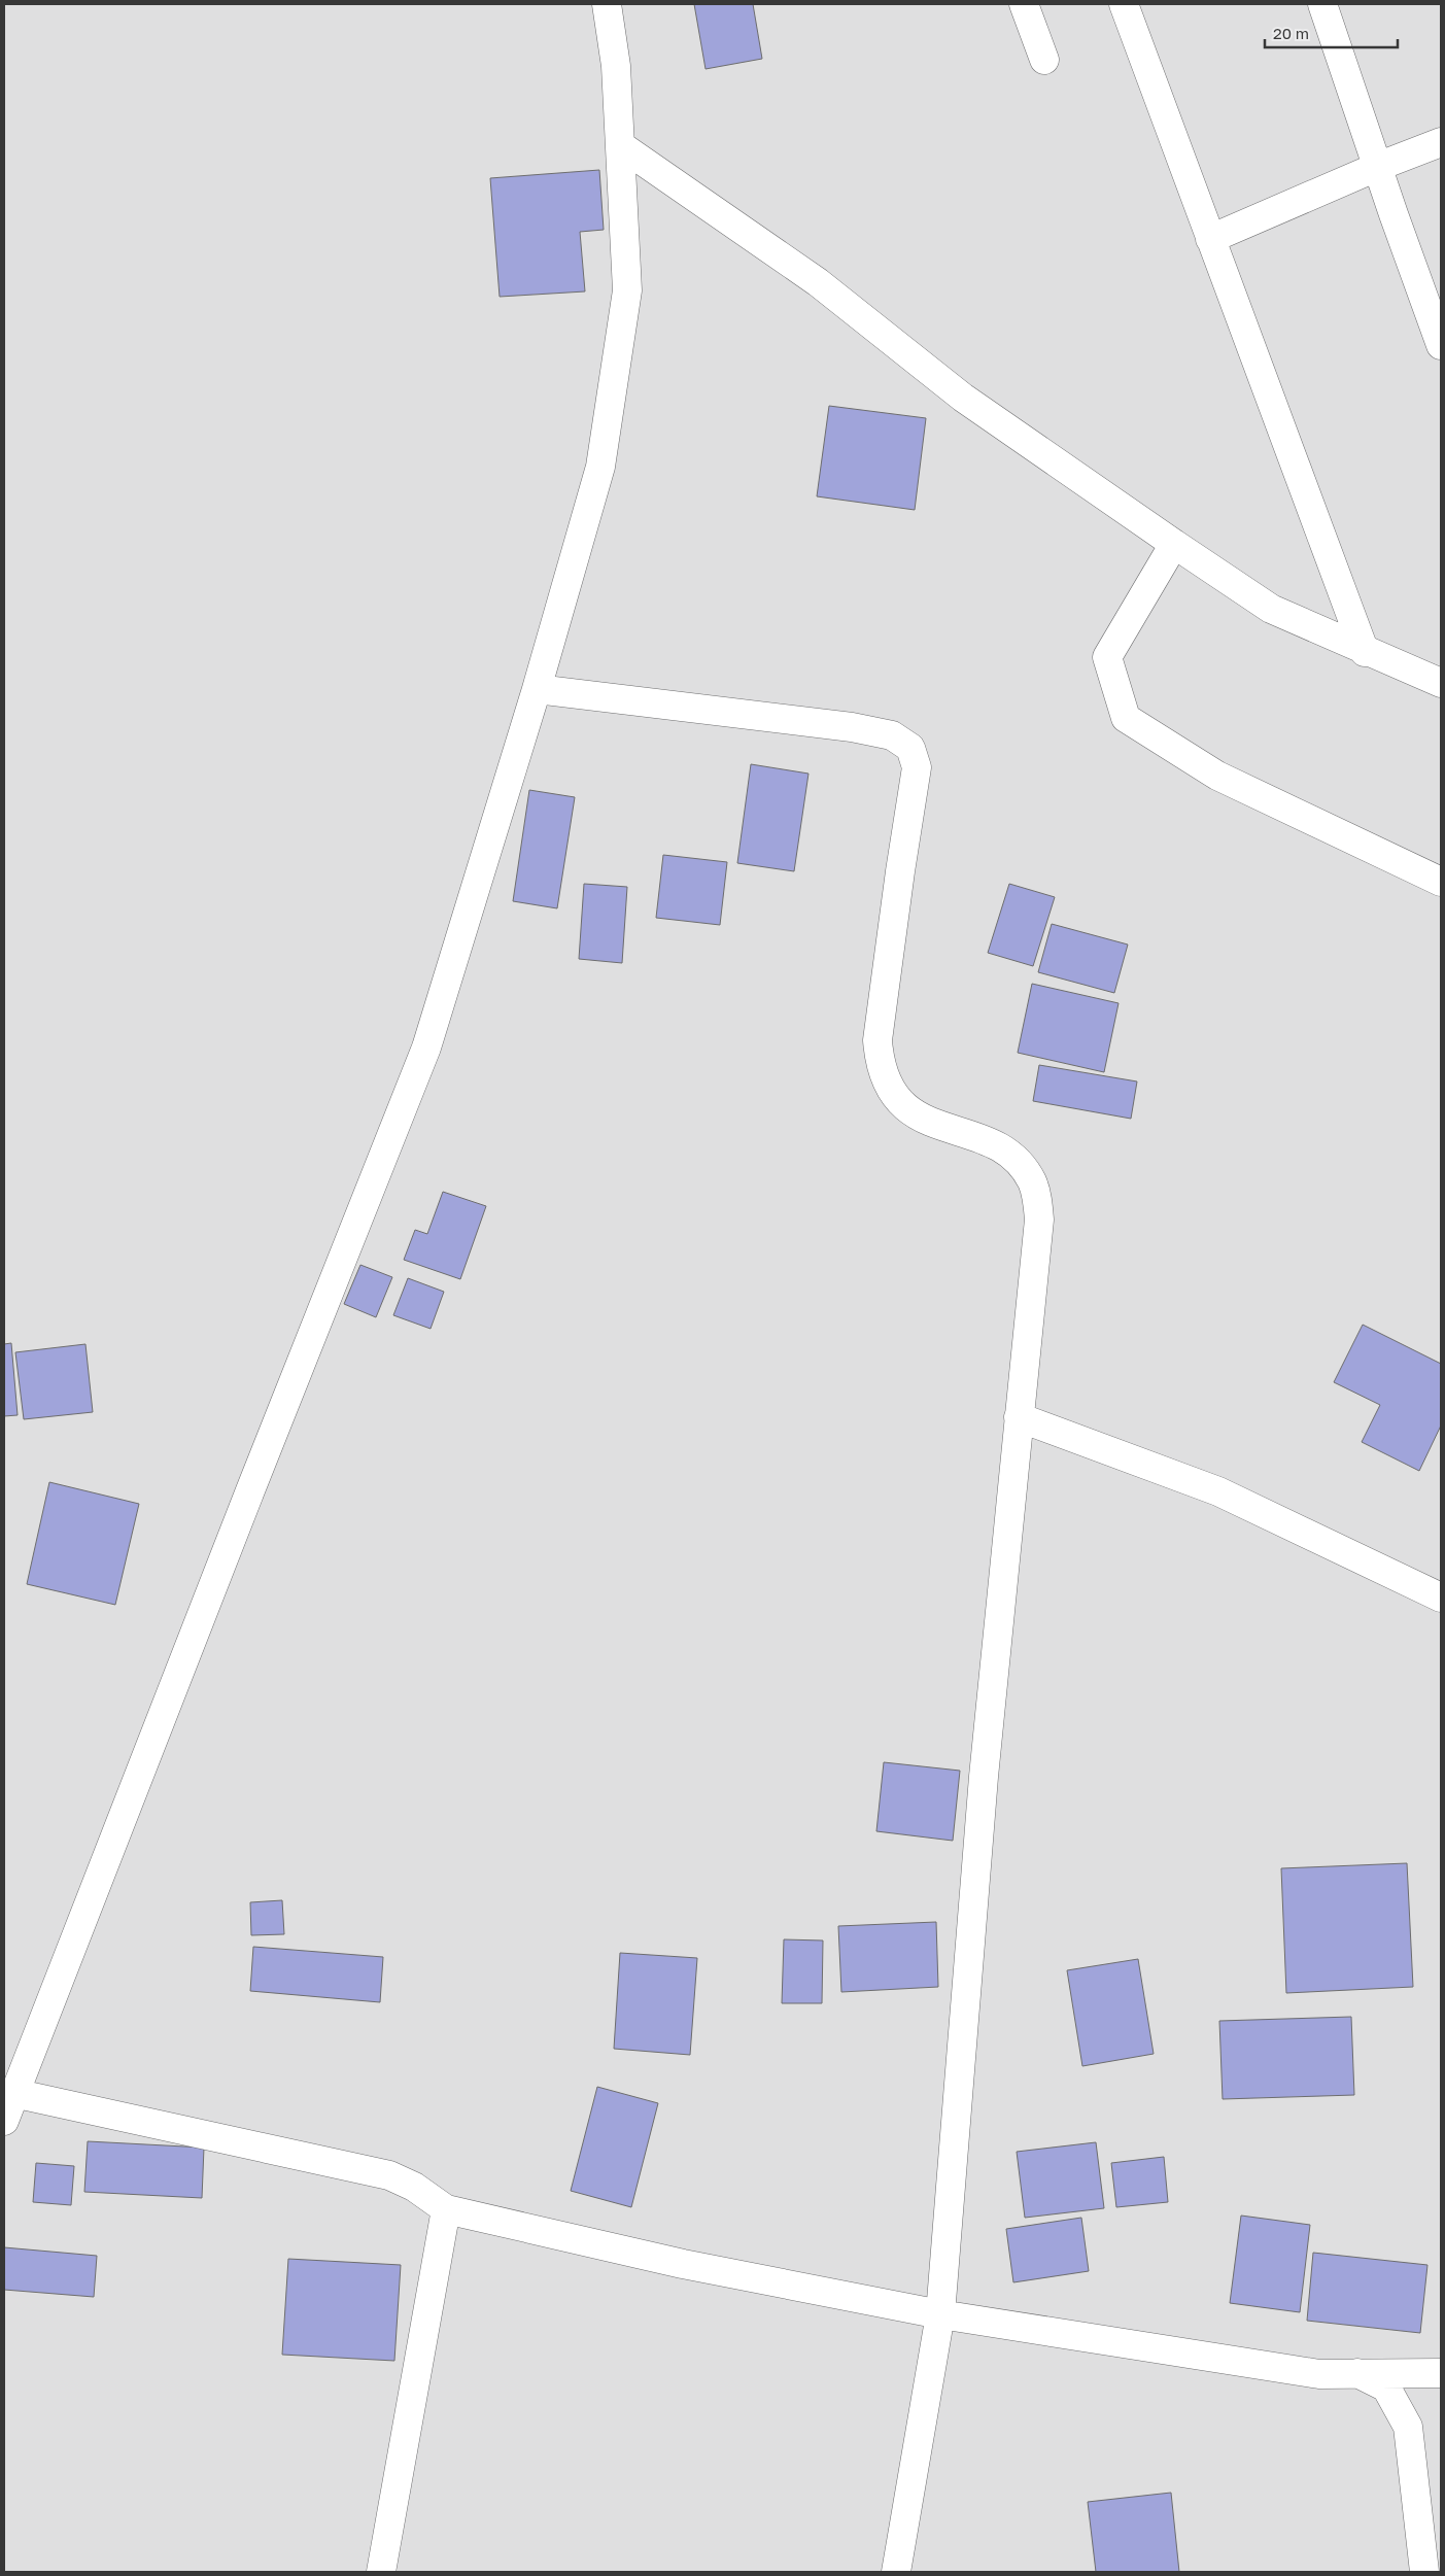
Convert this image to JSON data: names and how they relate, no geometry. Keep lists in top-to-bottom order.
{
  "scale_bar": "20 m"
}
